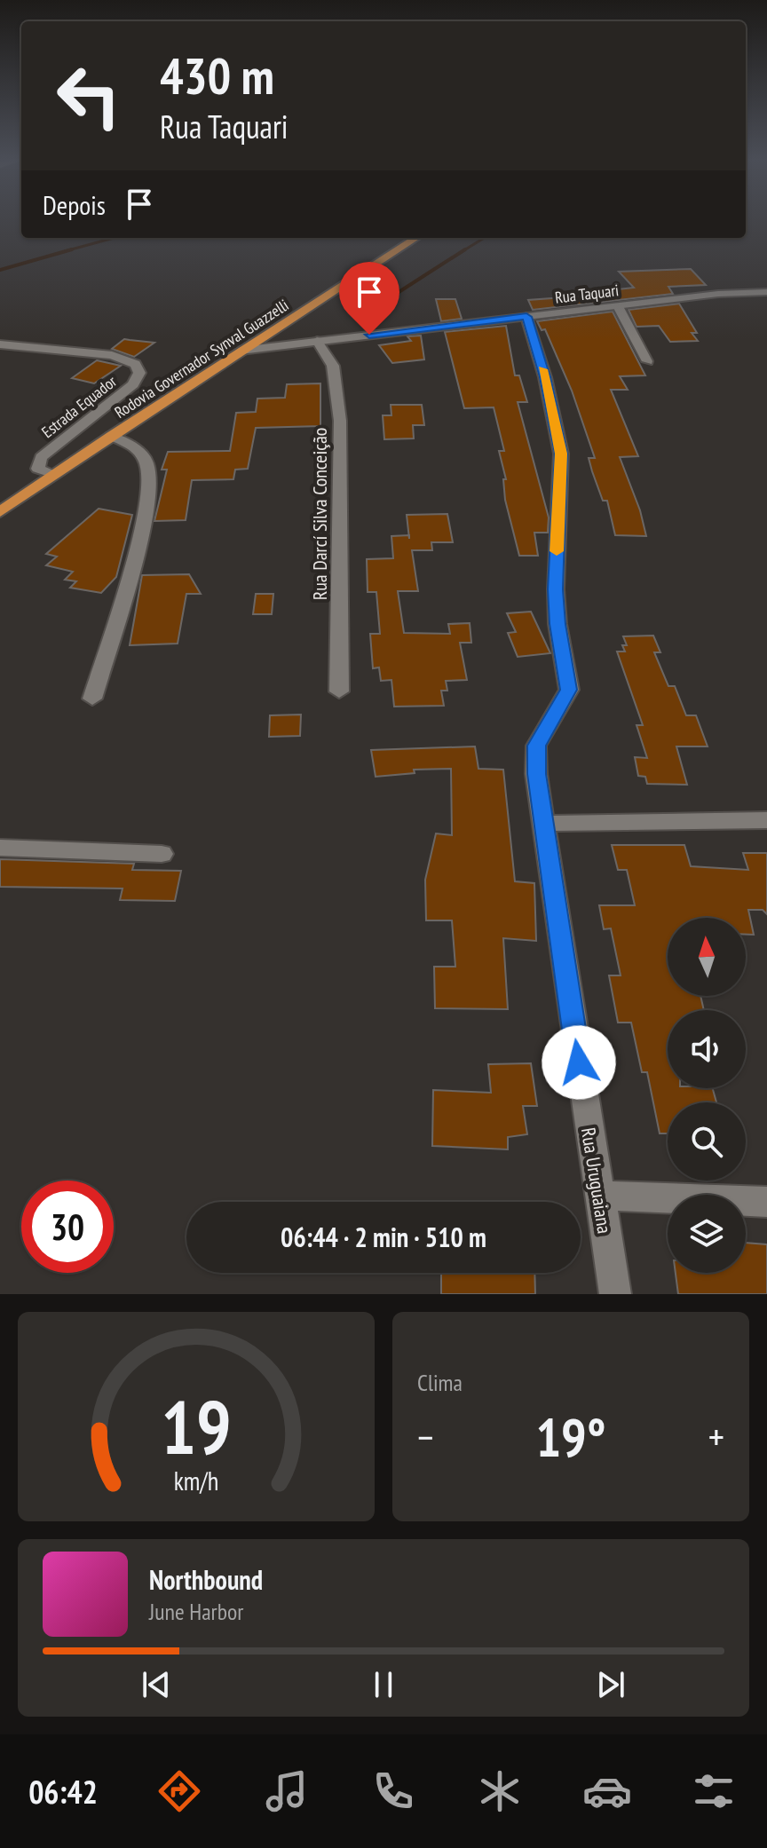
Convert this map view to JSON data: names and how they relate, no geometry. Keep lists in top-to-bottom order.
{
  "streets": {
    "main road": ["Rodovia Governador Synval Guazzelli"],
    "street": [
      "Rua Taquari",
      "Estrada Equador",
      "Rua Darcí Silva Conceição",
      "Rua Uruguaiana"
    ]
  },
  "crossings": [
    ["Rua Taquari", "Rodovia Governador Synval Guazzelli"],
    ["Rua Taquari", "Rua Darcí Silva Conceição"],
    ["Rua Taquari", "Rua Uruguaiana"],
    ["Rodovia Governador Synval Guazzelli", "Estrada Equador"]
  ],
  "north": "top",
  "page": {
    "turn": ["430 m", "Rua Taquari"],
    "then": "Depois",
    "limit": "30",
    "trip": "06:44 · 2 min · 510 m",
    "tile": "Clima",
    "heat": ["−", "19°", "+"],
    "song": ["Northbound", "June Harbor"],
    "tabs": "06:42",
    "gauge": ["19", "km/h"]
  }
}
